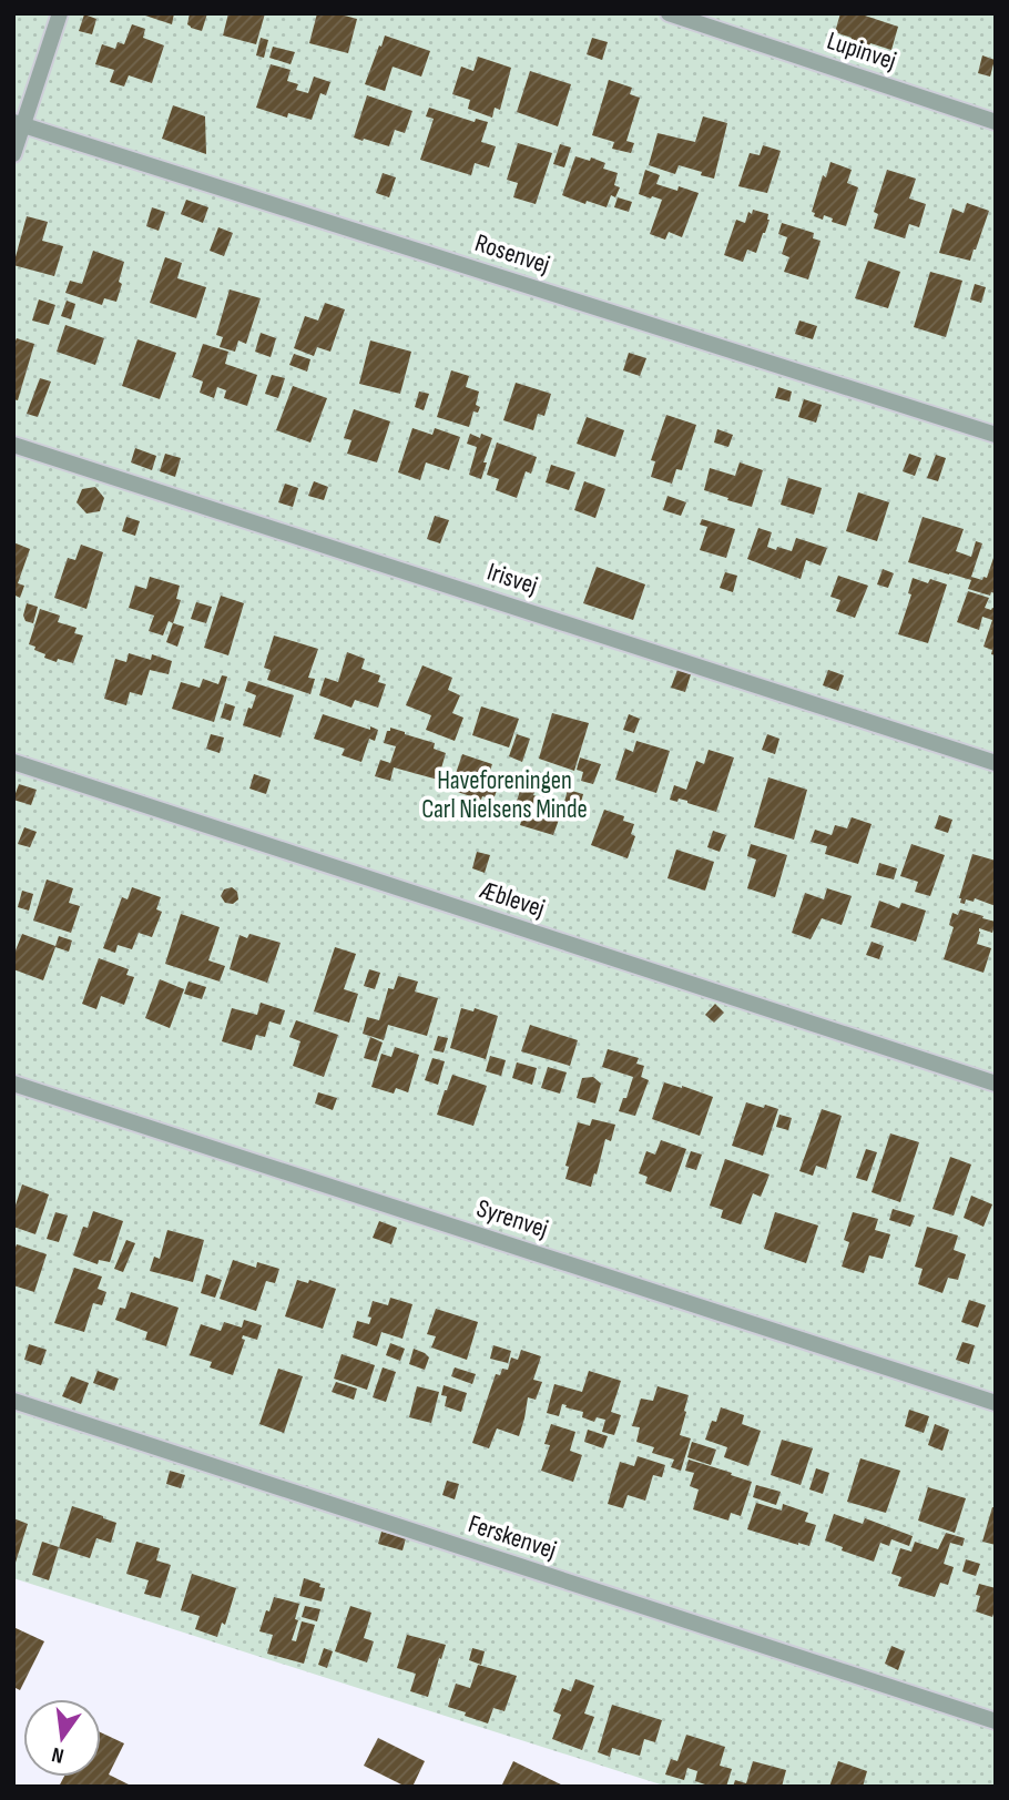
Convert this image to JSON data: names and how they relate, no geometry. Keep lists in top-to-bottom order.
{
  "streets": {
    "lane": [
      "Lupinvej",
      "Rosenvej",
      "Irisvej",
      "Æblevej",
      "Syrenvej",
      "Ferskenvej"
    ]
  },
  "parks": ["Haveforeningen Carl Nielsens Minde"],
  "north": "bottom"
}
